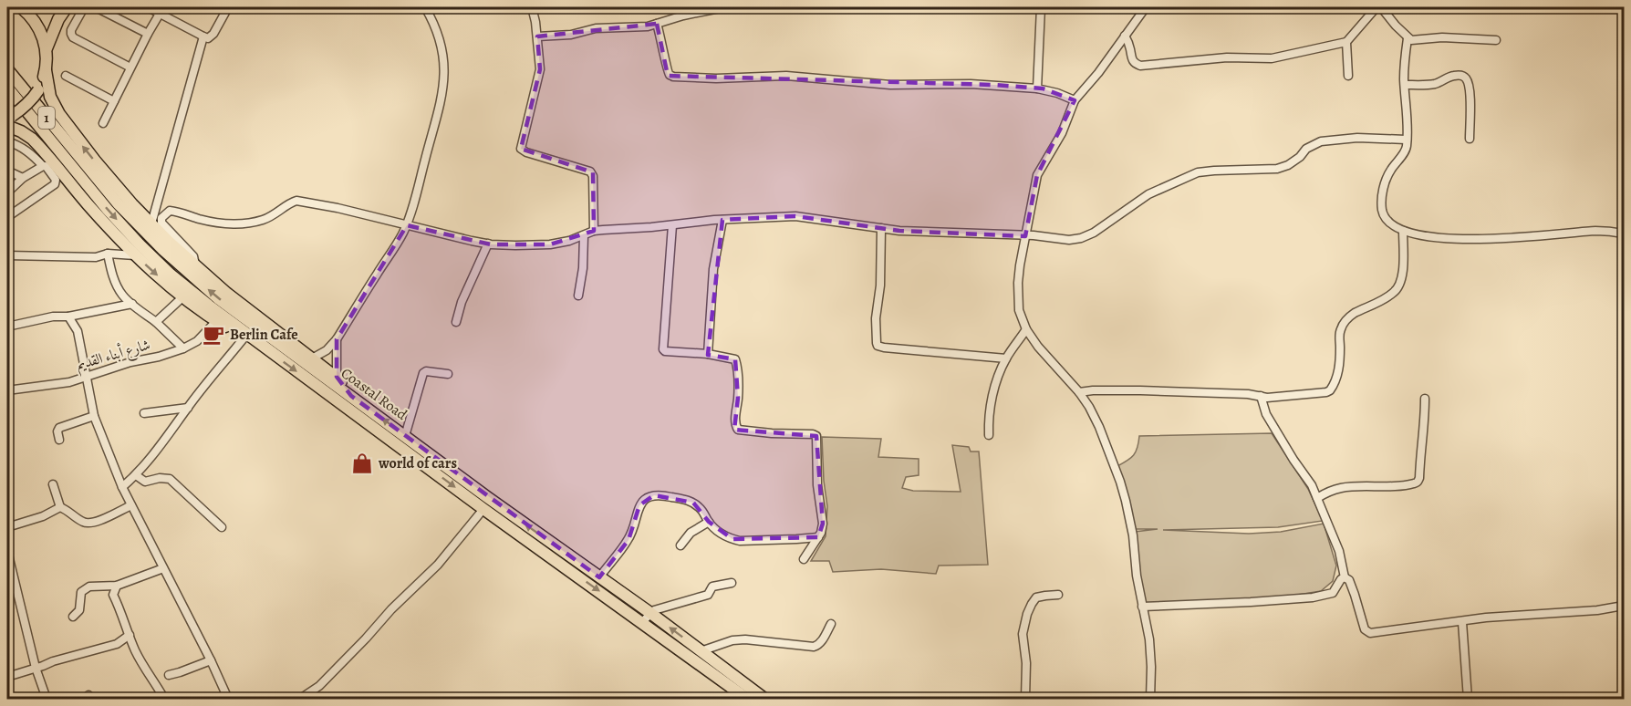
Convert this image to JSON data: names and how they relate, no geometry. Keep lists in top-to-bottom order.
{
  "streets": {
    "highway": ["1", "Coastal Road"],
    "street": ["شارع أبناء القديم"]
  },
  "places": {
    "cafe": ["Berlin Cafe"],
    "shop": ["world of cars"]
  }
}
